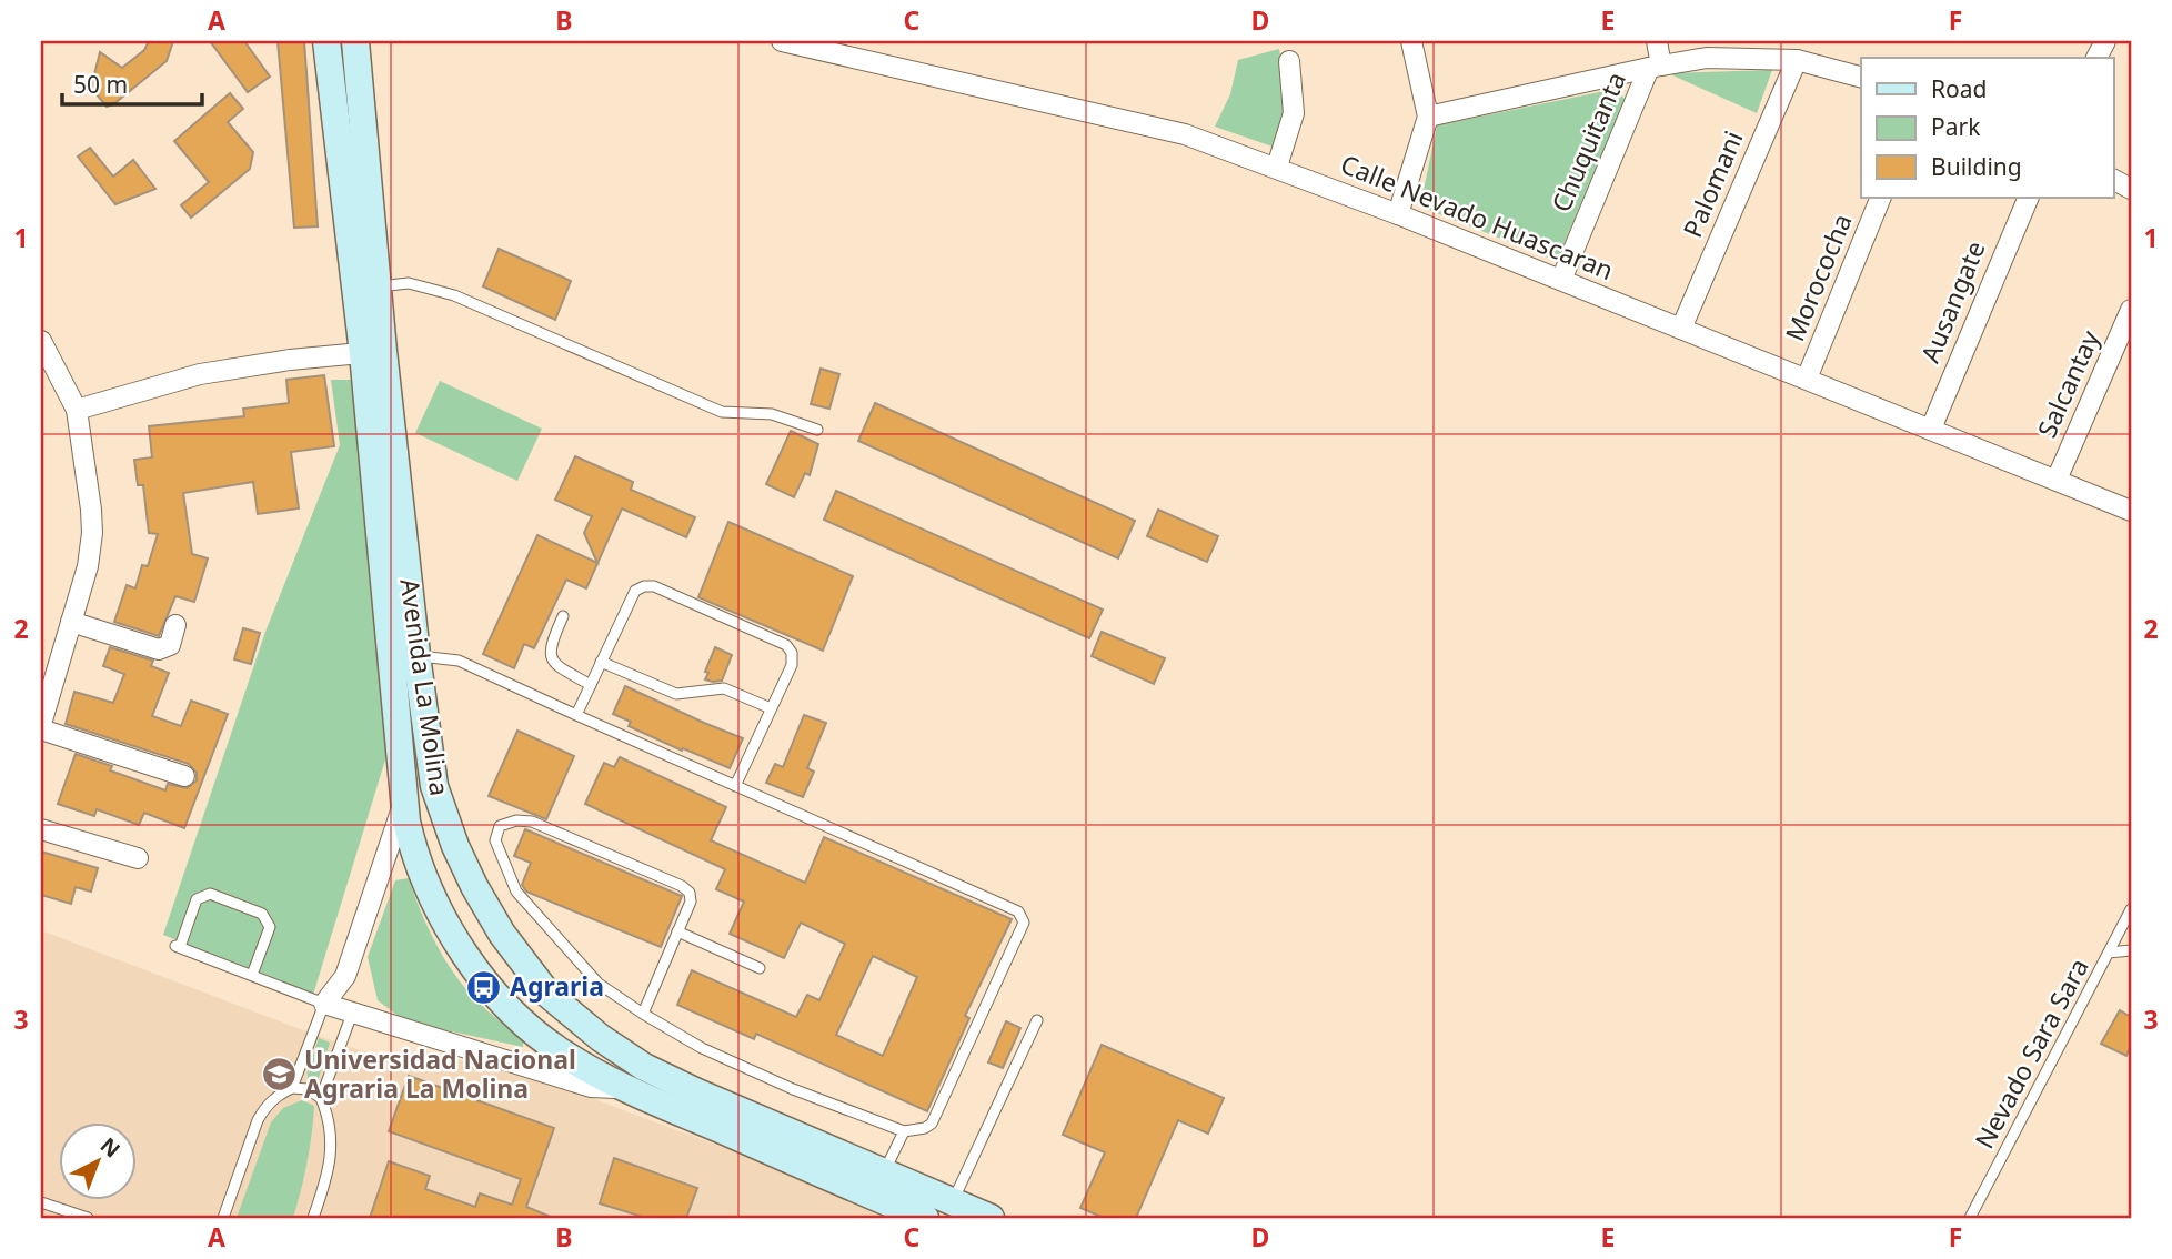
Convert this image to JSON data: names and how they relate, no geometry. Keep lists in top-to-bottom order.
{
  "streets": {
    "main road": ["Avenida La Molina"],
    "street": [
      "Chuquitanta",
      "Palomani",
      "Calle Nevado Huascaran",
      "Morococha",
      "Ausangate",
      "Salcantay"
    ],
    "lane": ["Nevado Sara Sara"]
  },
  "crossings": [
    ["Chuquitanta", "Calle Nevado Huascaran"],
    ["Palomani", "Calle Nevado Huascaran"],
    ["Calle Nevado Huascaran", "Morococha"],
    ["Calle Nevado Huascaran", "Ausangate"],
    ["Calle Nevado Huascaran", "Salcantay"]
  ],
  "places": {
    "bus stop": ["Agraria"],
    "school or university": ["Universidad Nacional Agraria La Molina"]
  },
  "legend": ["Road", "Park", "Building"],
  "scale_bar": "50 m",
  "north": "top right",
  "grid": {
    "columns": [
      "A",
      "B",
      "C",
      "D",
      "E",
      "F"
    ],
    "rows": ["1", "2", "3"]
  }
}
